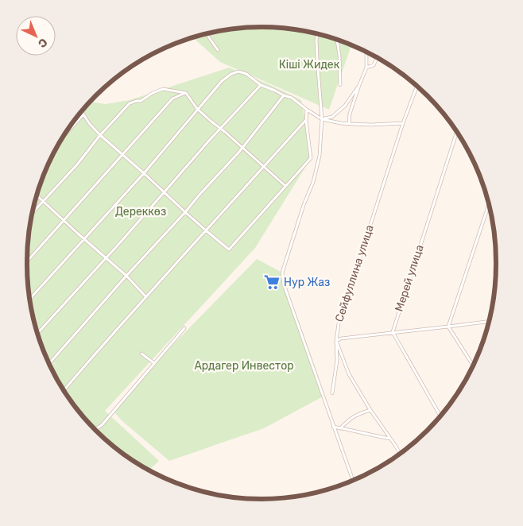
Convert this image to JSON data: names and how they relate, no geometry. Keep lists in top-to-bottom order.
{
  "streets": {
    "street": ["Сейфуллина улица", "Мерей улица"]
  },
  "parks": ["Кіші Жидек", "Дереккөз", "Ардагер Инвестор"],
  "places": {
    "supermarket": ["Нур Жаз"]
  },
  "north": "bottom right"
}
